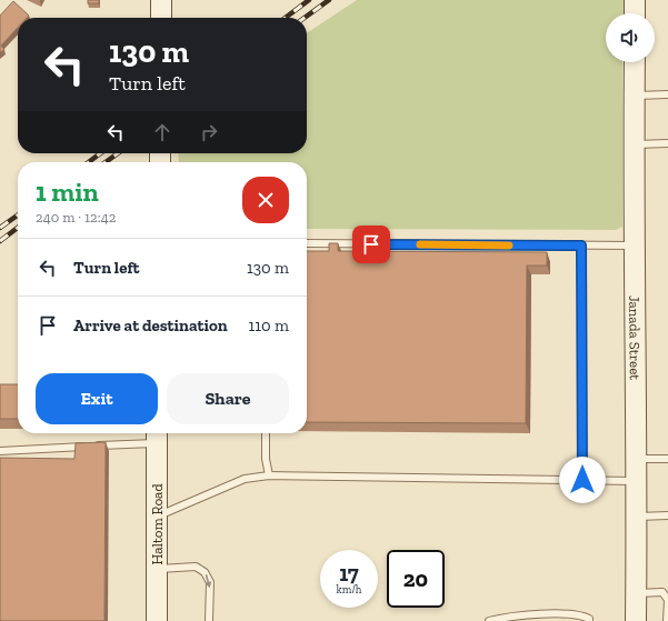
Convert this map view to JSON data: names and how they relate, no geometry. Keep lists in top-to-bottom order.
{
  "streets": {
    "street": ["Janada Street", "Haltom Road"]
  },
  "page": {
    "turn": ["130 m", "Turn left"],
    "heading": ["1 min", "240 m · 12:42"],
    "list": [
      {
        "name": "Turn left",
        "value": "130 m"
      },
      {
        "name": "Arrive at destination",
        "value": "110 m"
      }
    ],
    "buttons": ["Exit", "Share"],
    "speed": "17 km/h",
    "limit": "20"
  }
}
